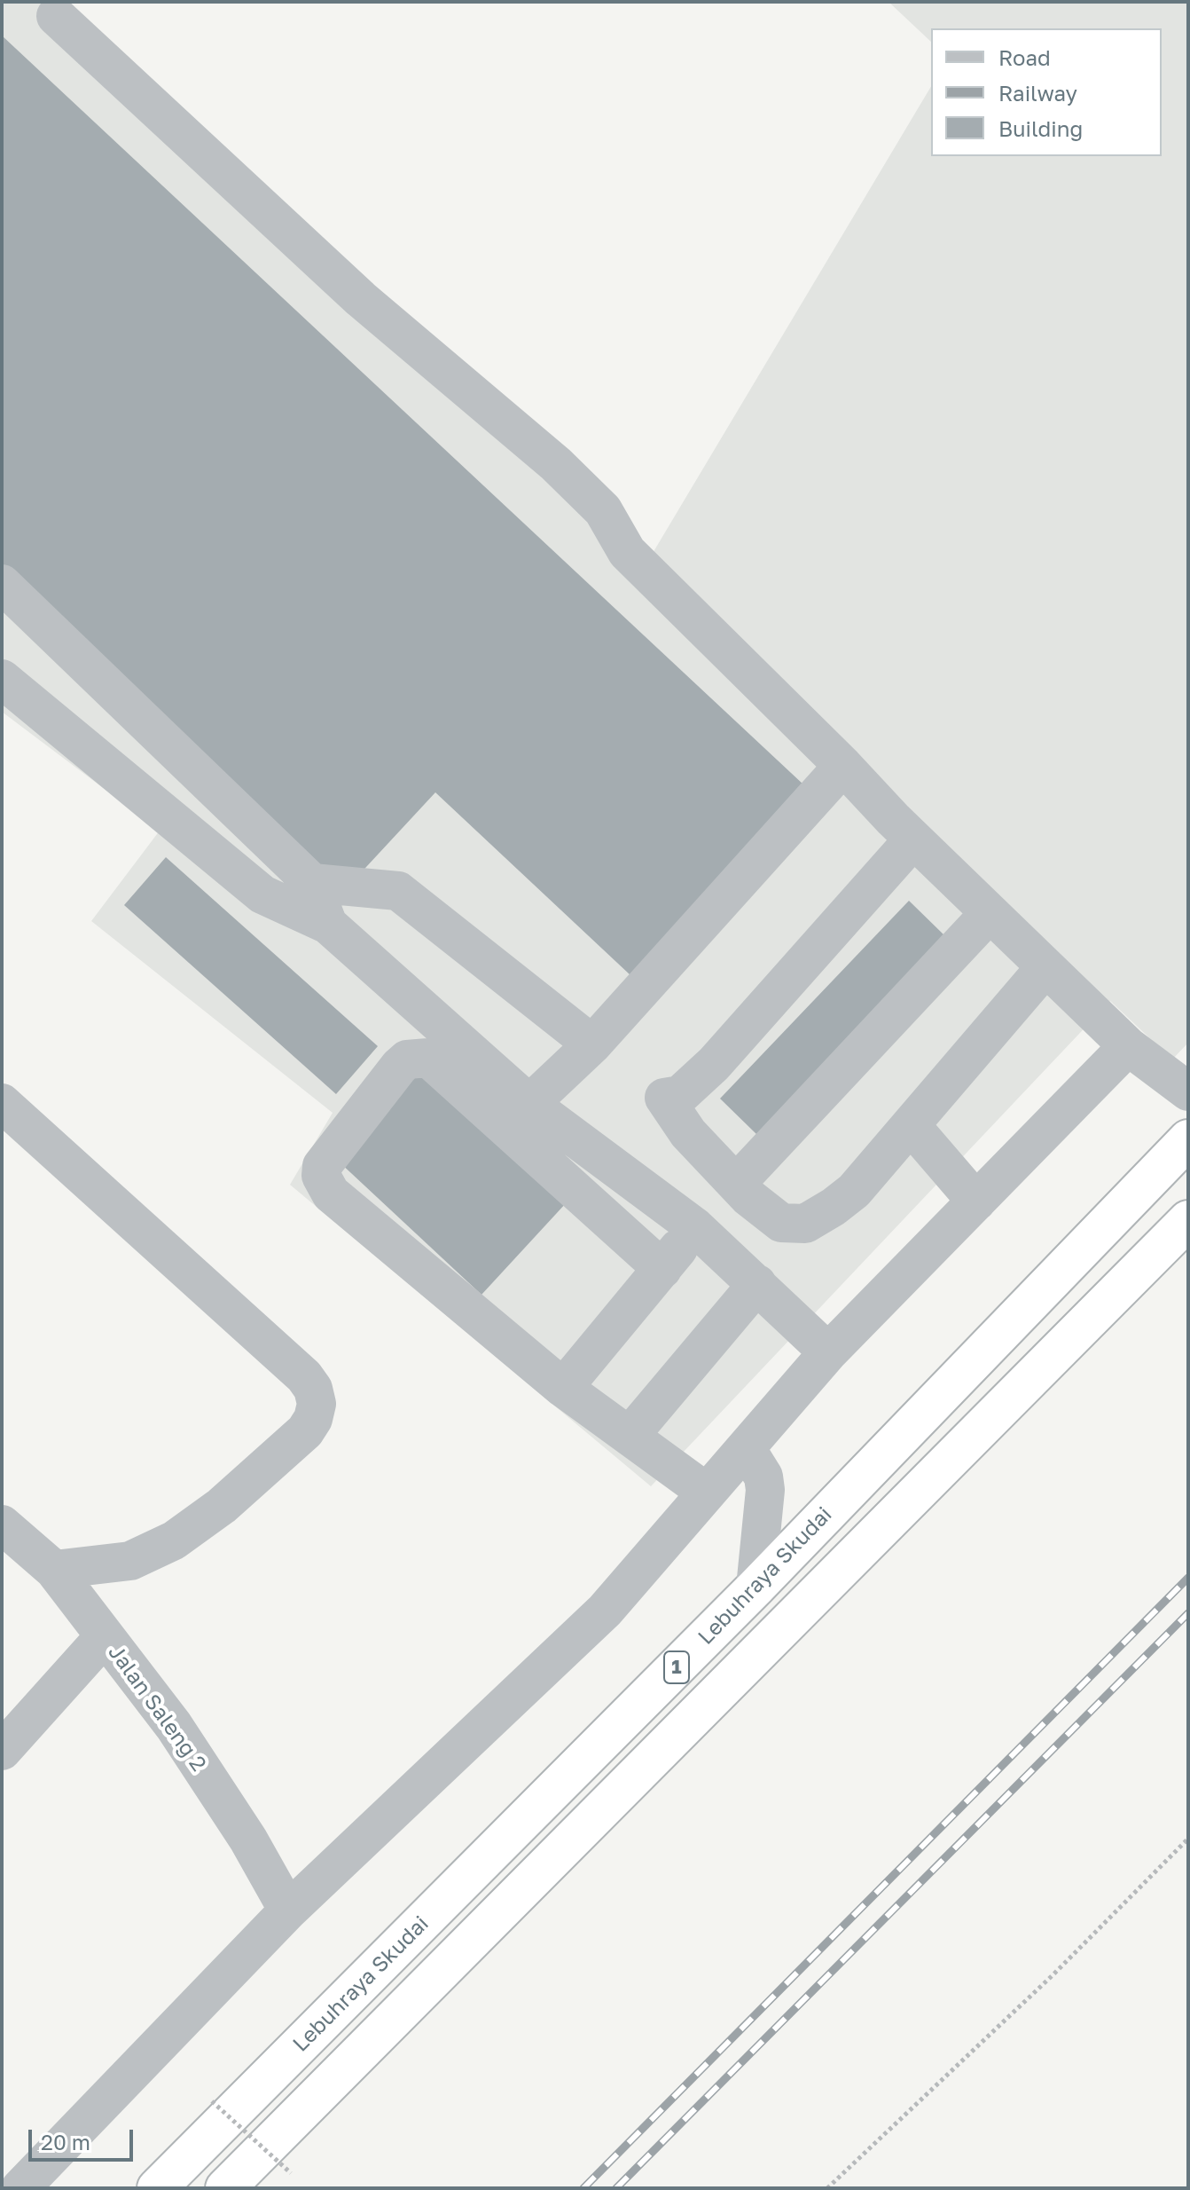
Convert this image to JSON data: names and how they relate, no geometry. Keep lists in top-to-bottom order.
{
  "streets": {
    "highway": ["Lebuhraya Skudai", "1"],
    "street": ["Jalan Saleng 2"]
  },
  "legend": ["Road", "Railway", "Building"],
  "scale_bar": "20 m"
}
